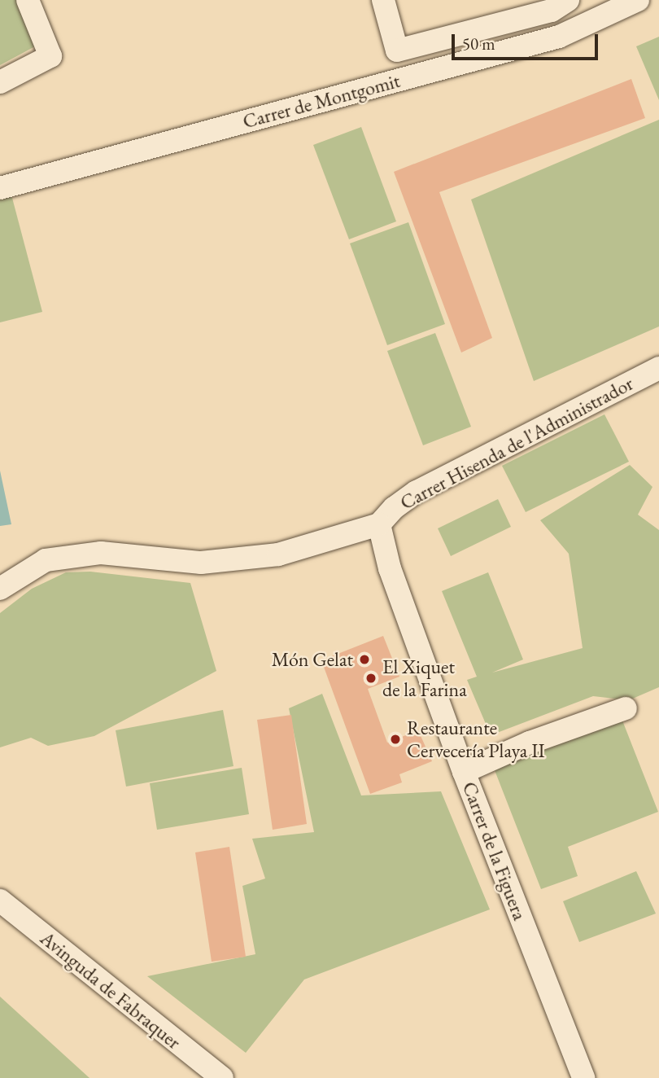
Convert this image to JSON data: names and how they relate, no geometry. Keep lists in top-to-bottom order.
{
  "streets": {
    "street": [
      "Carrer de Montgomit",
      "Carrer Hisenda de l'Administrador",
      "Carrer de la Figuera",
      "Avinguda de Fabraquer"
    ]
  },
  "crossings": [
    ["Carrer Hisenda de l'Administrador", "Carrer de la Figuera"]
  ],
  "places": ["Món Gelat", "El Xiquet de la Farina", "Restaurante Cervecería Playa II"],
  "scale_bar": "50 m"
}
